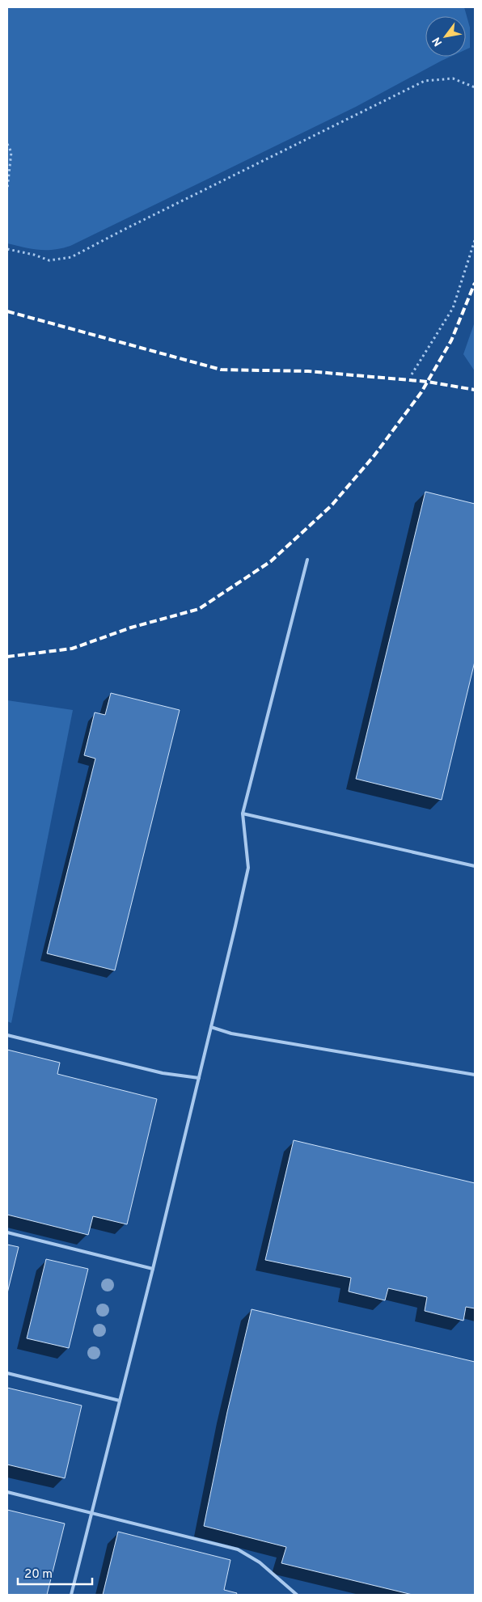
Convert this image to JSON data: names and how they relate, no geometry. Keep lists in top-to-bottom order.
{
  "scale_bar": "20 m",
  "north": "bottom left"
}
